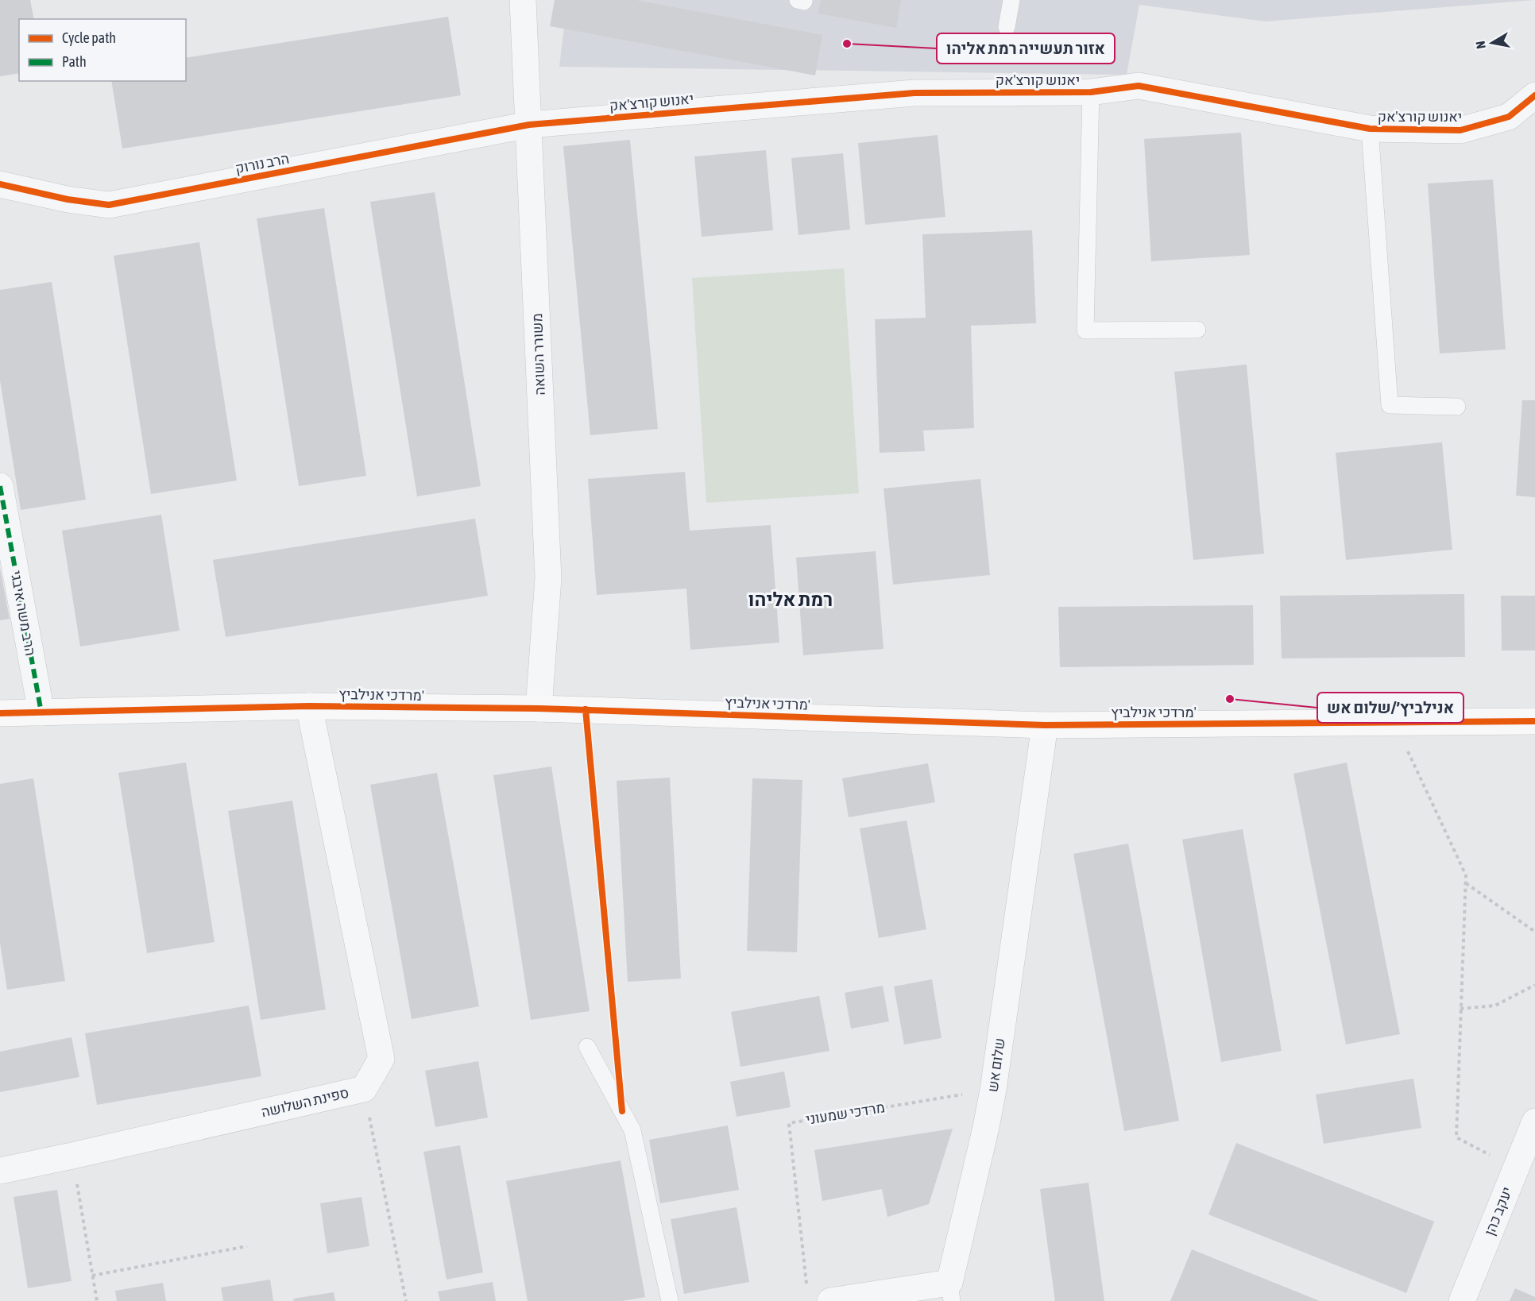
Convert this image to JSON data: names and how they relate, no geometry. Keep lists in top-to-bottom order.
{
  "streets": {
    "street": [
      "יאנוש קורצ'אק",
      "הרב נורוק",
      "משורר השואה",
      "הרב משה איבגי",
      "מרדכי אנילביץ'",
      "שלום אש",
      "ספינת השלושה",
      "יעקב כהן"
    ],
    "path": ["מרדכי שמעוני"]
  },
  "crossings": [
    ["יאנוש קורצ'אק", "הרב נורוק"],
    ["יאנוש קורצ'אק", "משורר השואה"],
    ["הרב נורוק", "משורר השואה"],
    ["משורר השואה", "מרדכי אנילביץ'"],
    ["הרב משה איבגי", "מרדכי אנילביץ'"],
    ["מרדכי אנילביץ'", "שלום אש"],
    ["מרדכי אנילביץ'", "ספינת השלושה"],
    ["שלום אש", "מרדכי שמעוני"]
  ],
  "districts": ["רמת אליהו"],
  "places": ["אזור תעשייה רמת אליהו", "אנילביץ׳/שלום אש"],
  "legend": ["Cycle path", "Path"],
  "north": "left"
}
